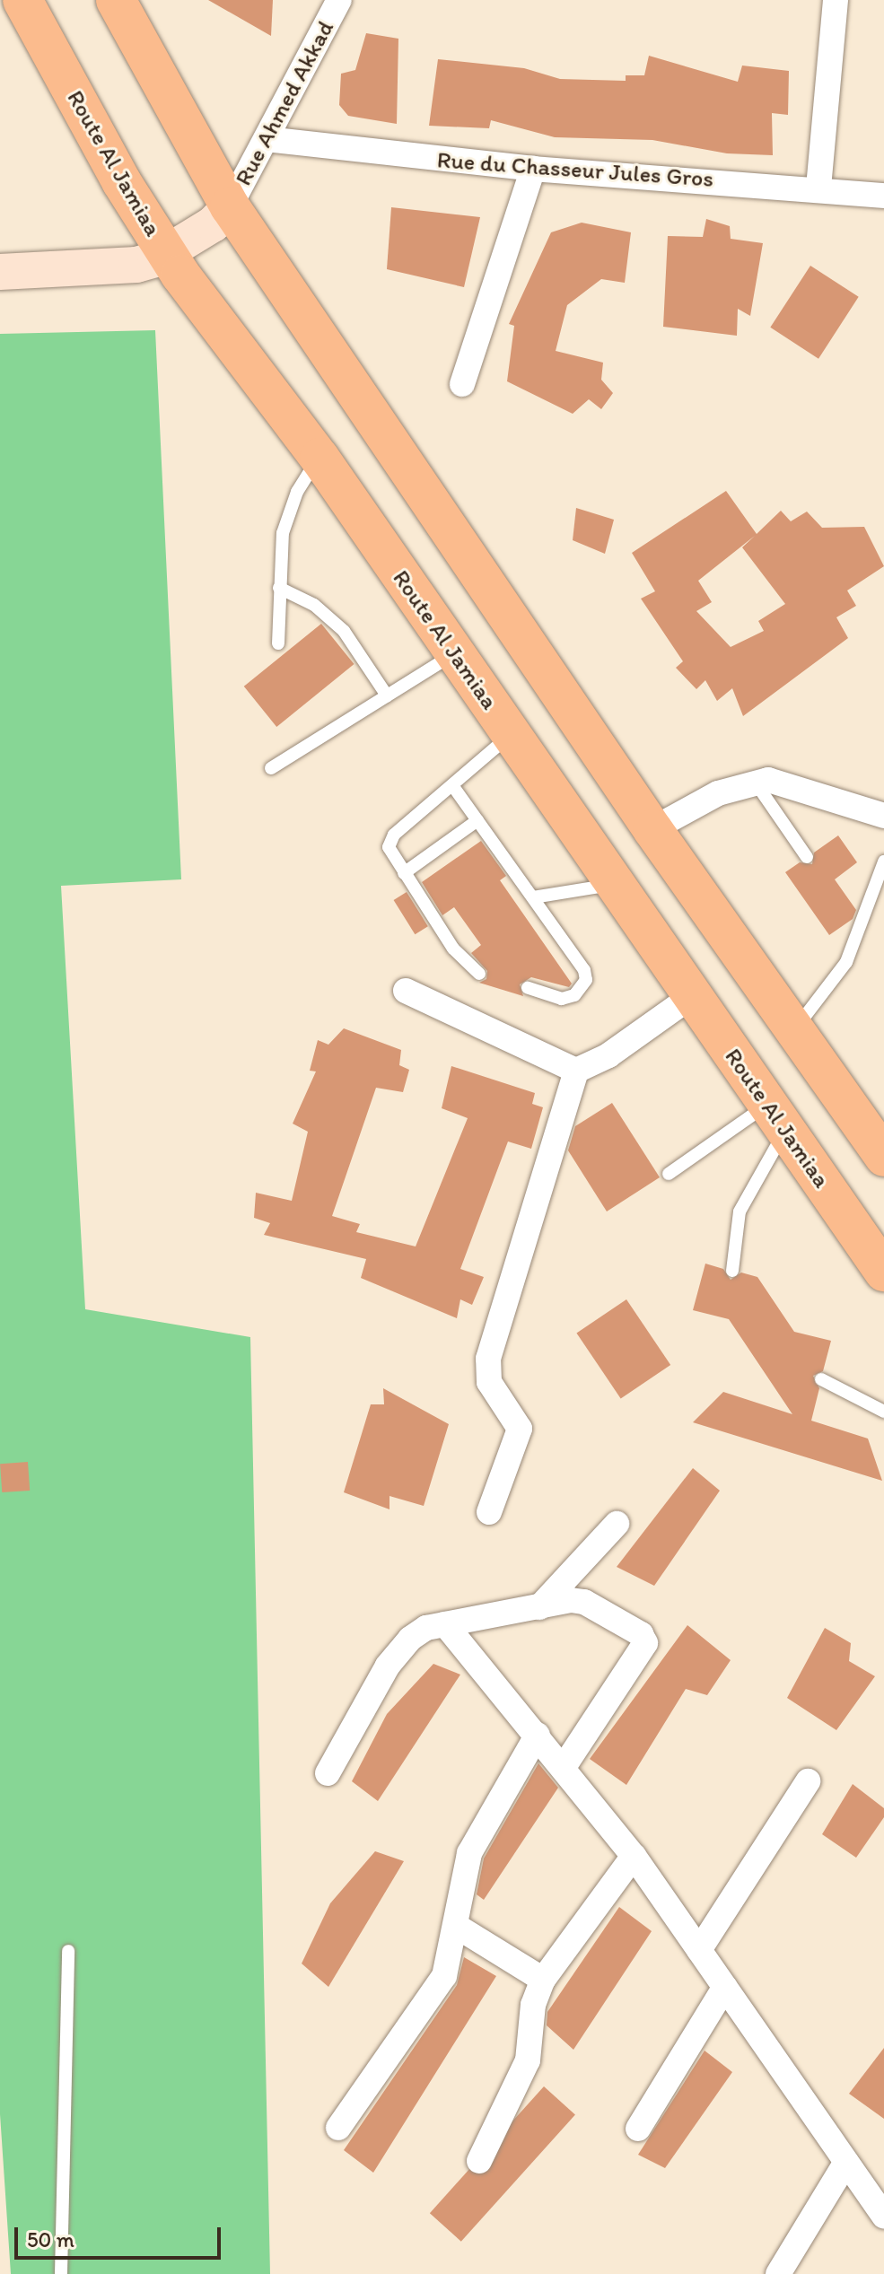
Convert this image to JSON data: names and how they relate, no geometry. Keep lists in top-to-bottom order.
{
  "streets": {
    "main road": ["Route Al Jamiaa"],
    "street": ["Rue Ahmed Akkad", "Rue du Chasseur Jules Gros"]
  },
  "crossings": [
    ["Rue Ahmed Akkad", "Rue du Chasseur Jules Gros"]
  ],
  "scale_bar": "50 m"
}
